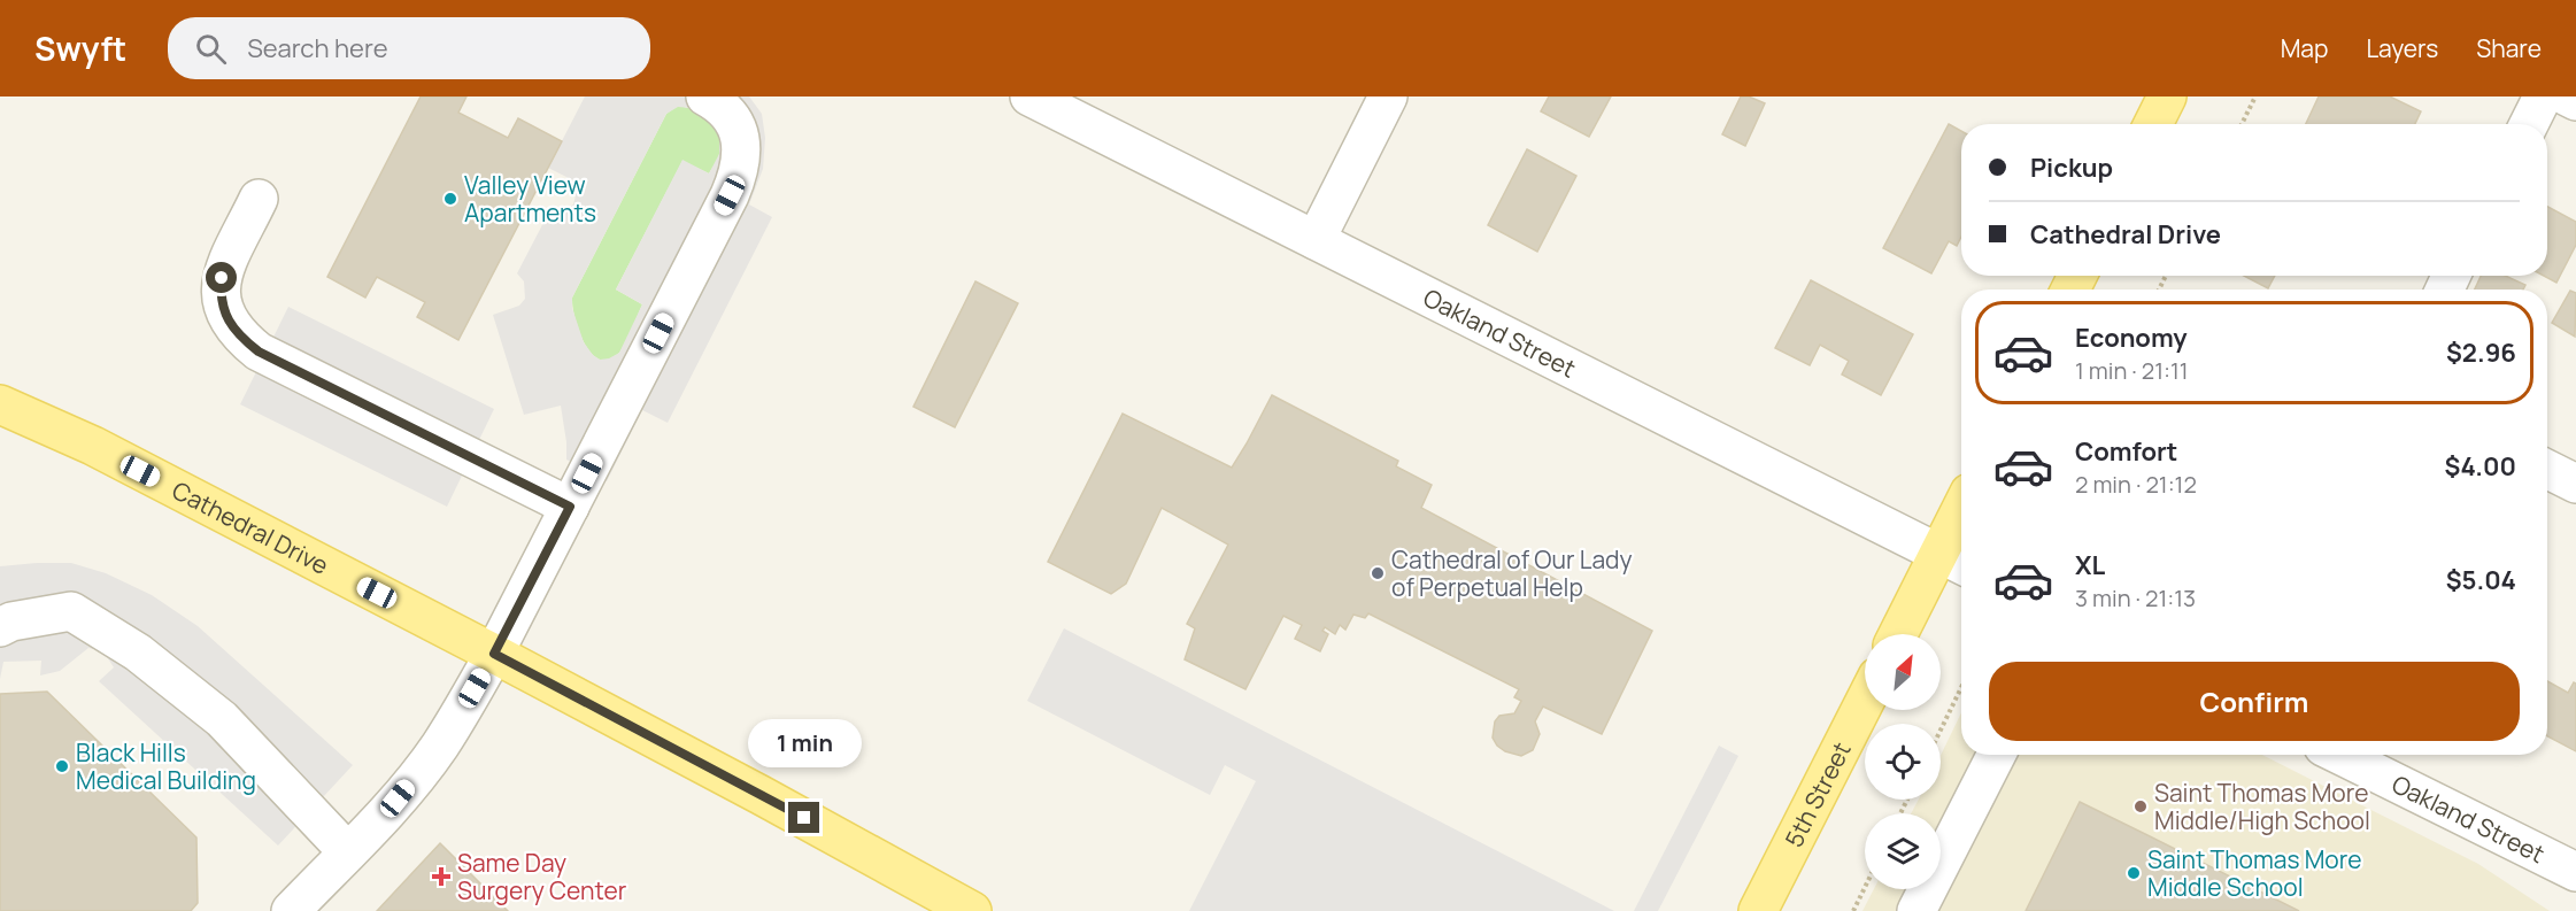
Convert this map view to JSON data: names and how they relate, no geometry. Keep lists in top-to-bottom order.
{
  "streets": {
    "main road": ["Cathedral Drive", "5th Street"],
    "street": ["Oakland Street"]
  },
  "places": {
    "other": [
      "Valley View Apartments",
      "Cathedral of Our Lady of Perpetual Help",
      "Black Hills Medical Building",
      "Saint Thomas More Middle/High School",
      "Saint Thomas More Middle School"
    ],
    "health": ["Same Day Surgery Center"]
  },
  "north": "top right",
  "page": {
    "header": "Swyft",
    "search": "Search here",
    "nav": ["Map", "Layers", "Share"],
    "banner": ["Pickup", "Cathedral Drive"],
    "list": [
      {
        "name": "Economy",
        "note": "1 min · 21:11",
        "value": "$2.96"
      },
      {
        "name": "Comfort",
        "note": "2 min · 21:12",
        "value": "$4.00"
      },
      {
        "name": "XL",
        "note": "3 min · 21:13",
        "value": "$5.04"
      }
    ],
    "buttons": "Confirm",
    "bubble": "1 min"
  }
}
